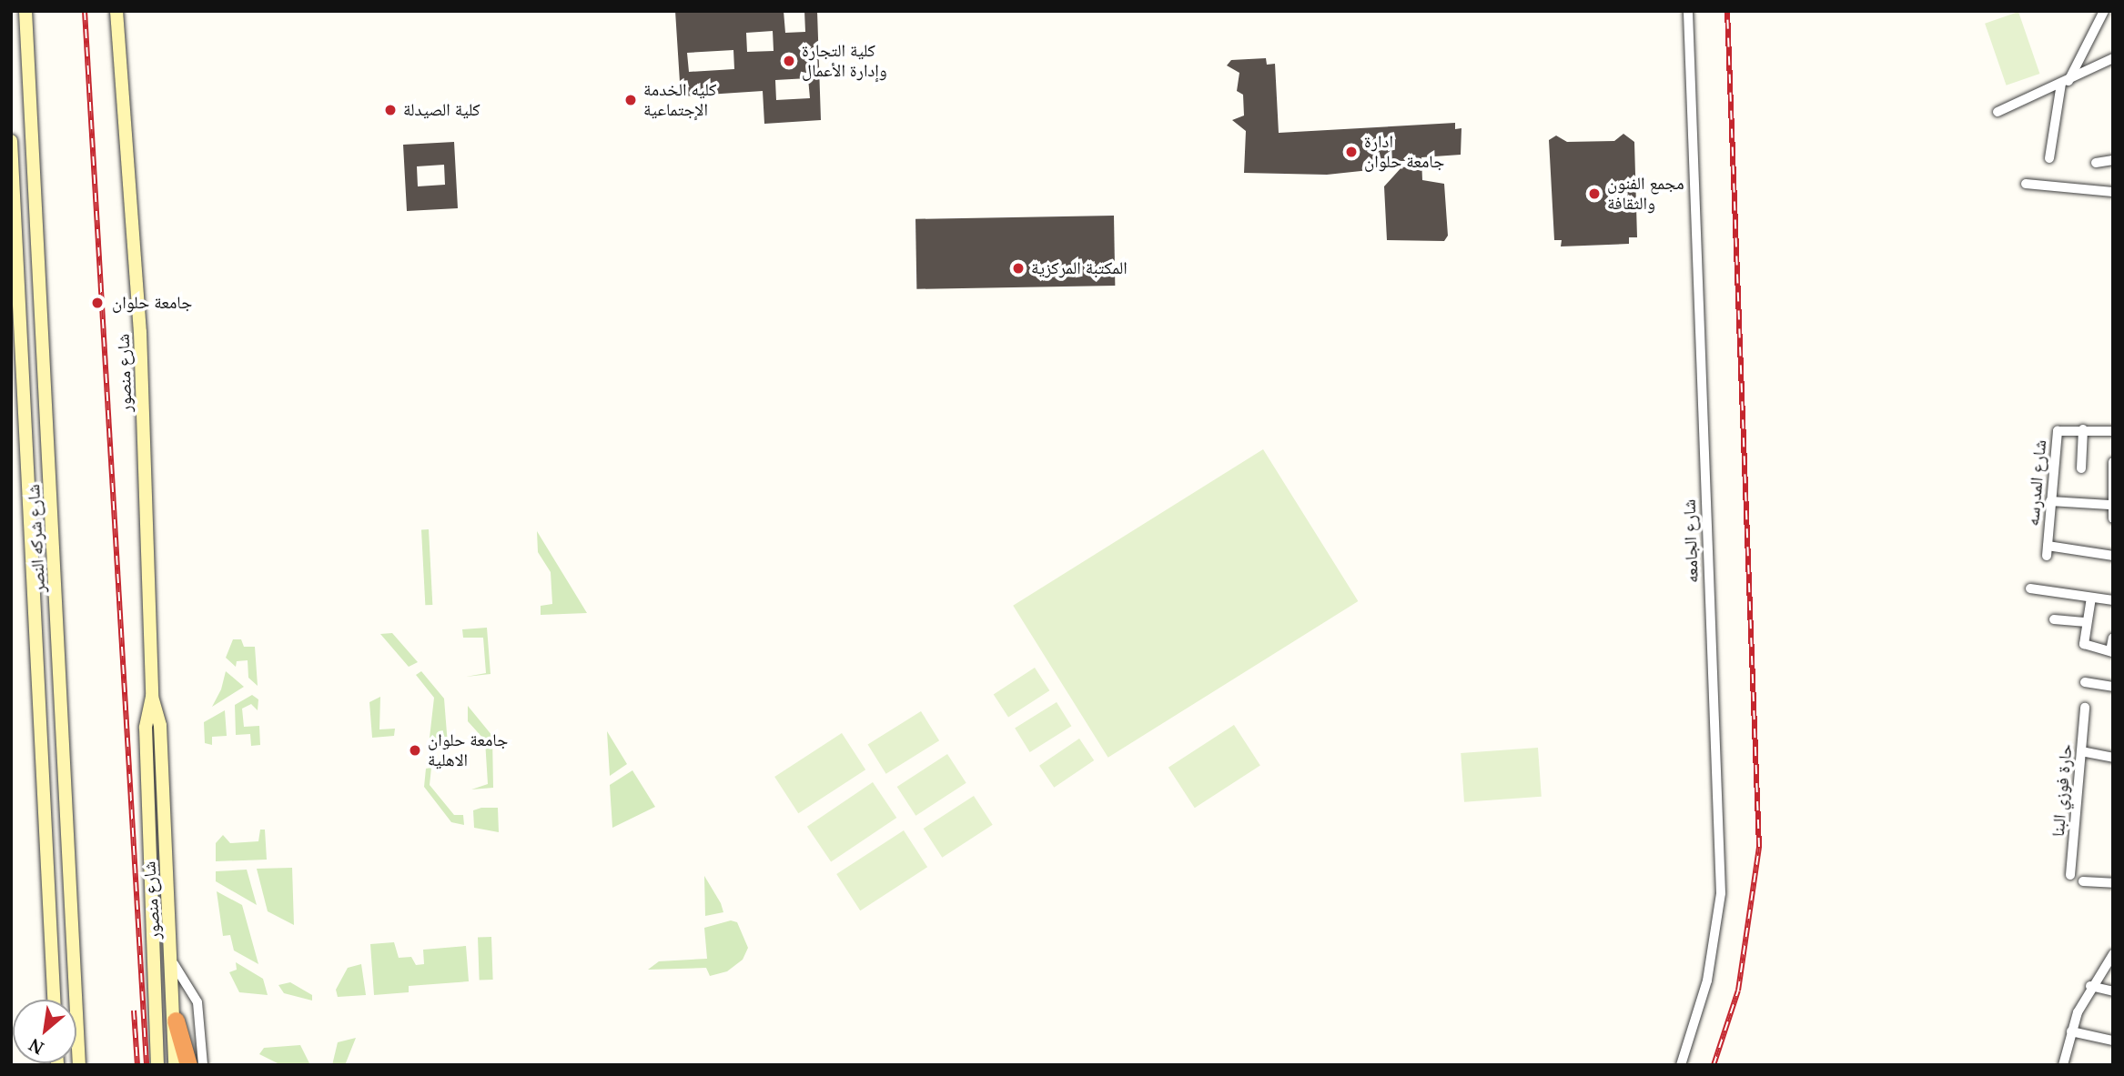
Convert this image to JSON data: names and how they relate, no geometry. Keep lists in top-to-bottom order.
{
  "streets": {
    "street": [
      "شارع منصور",
      "شارع المدرسه",
      "شارع شركه النصر",
      "شارع الجامعه",
      "حارة فوزي البنا"
    ]
  },
  "places": [
    "كلية التجارة وإدارة الأعمال",
    "كليه الخدمة الإجتماعية",
    "كلية الصيدلة",
    "ادارة جامعة حلوان",
    "مجمع الفنون والثقافة",
    "المكتبة المركزية",
    "جامعة حلوان",
    "جامعة حلوان الاهلية"
  ],
  "north": "bottom left"
}
